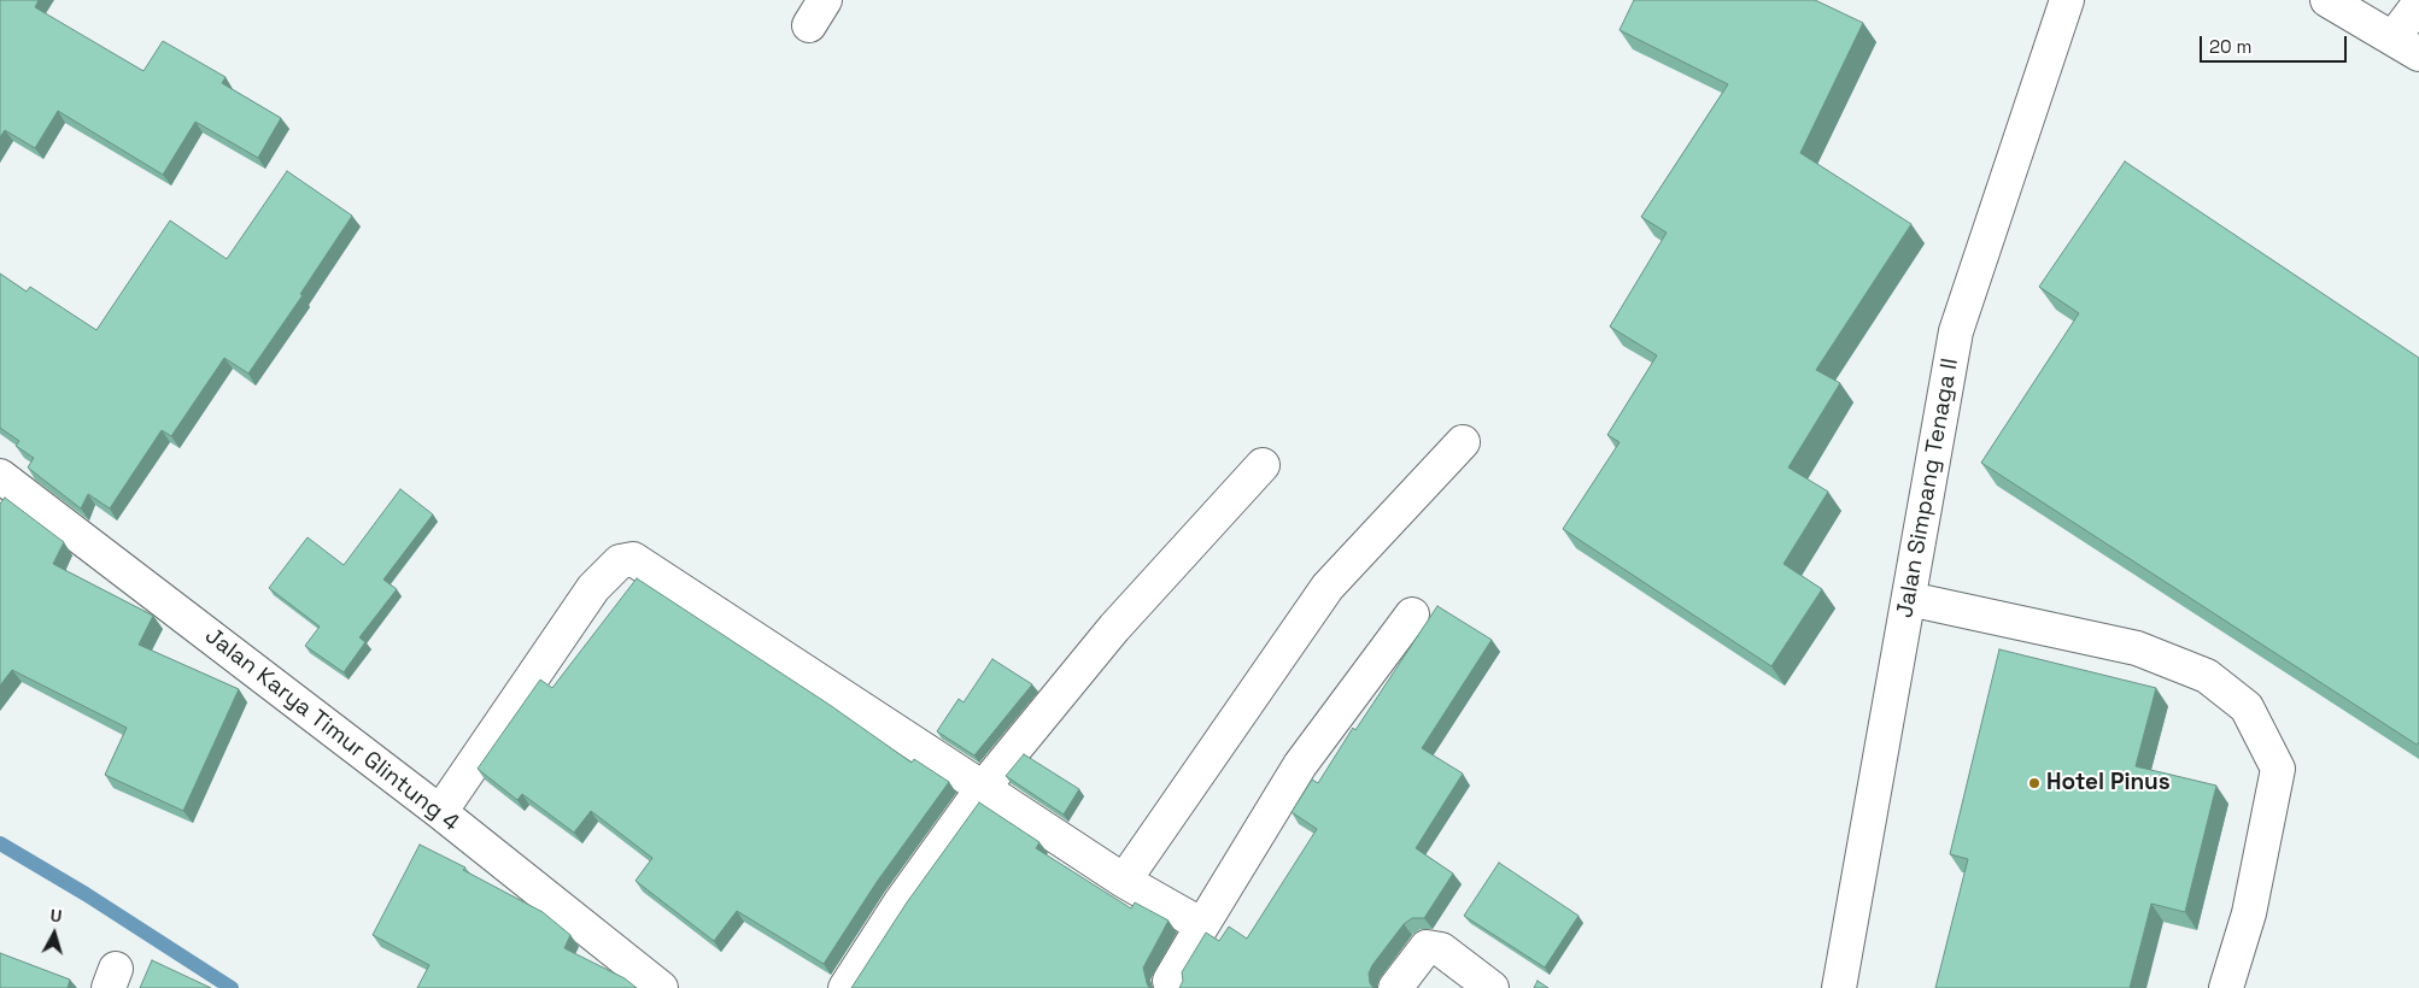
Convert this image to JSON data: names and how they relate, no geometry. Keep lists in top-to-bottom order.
{
  "streets": {
    "street": ["Jalan Simpang Tenaga II", "Jalan Karya Timur Glintung 4"]
  },
  "places": ["Hotel Pinus"],
  "scale_bar": "20 m",
  "north": "top"
}
